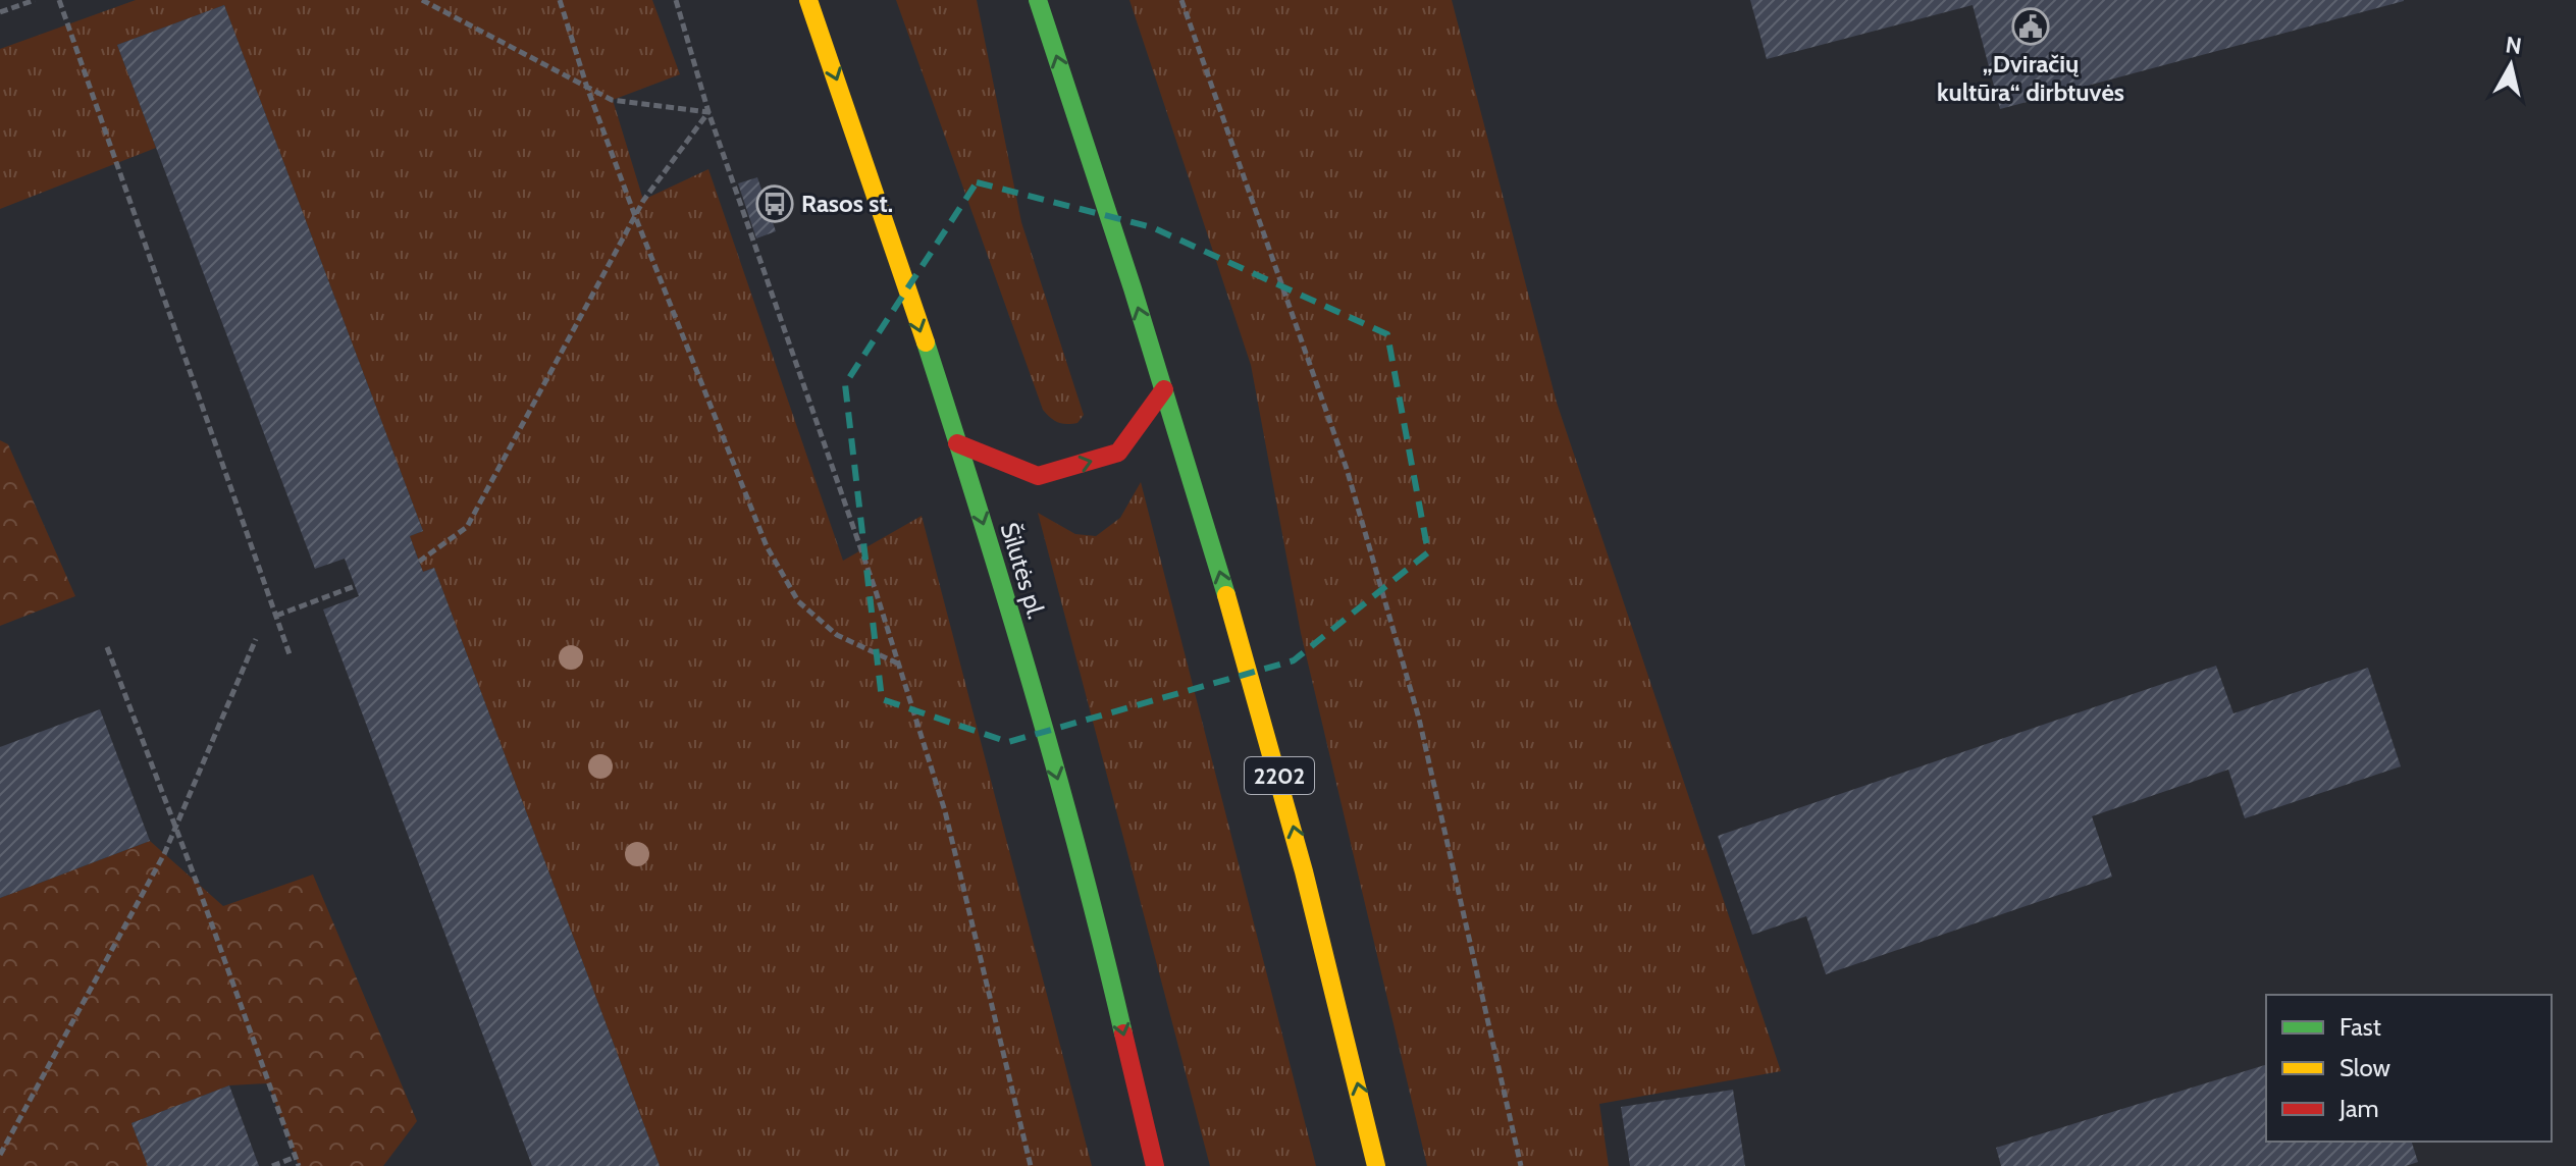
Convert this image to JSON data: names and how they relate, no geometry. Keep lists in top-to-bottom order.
{
  "streets": {
    "main road": ["Šilutės pl.", "2202"]
  },
  "one_way": ["Šilutės pl."],
  "places": {
    "public building": ["„Dviračių kultūra“ dirbtuvės"],
    "bus stop": ["Rasos st."]
  },
  "legend": ["Fast", "Slow", "Jam"],
  "north": "top"
}
